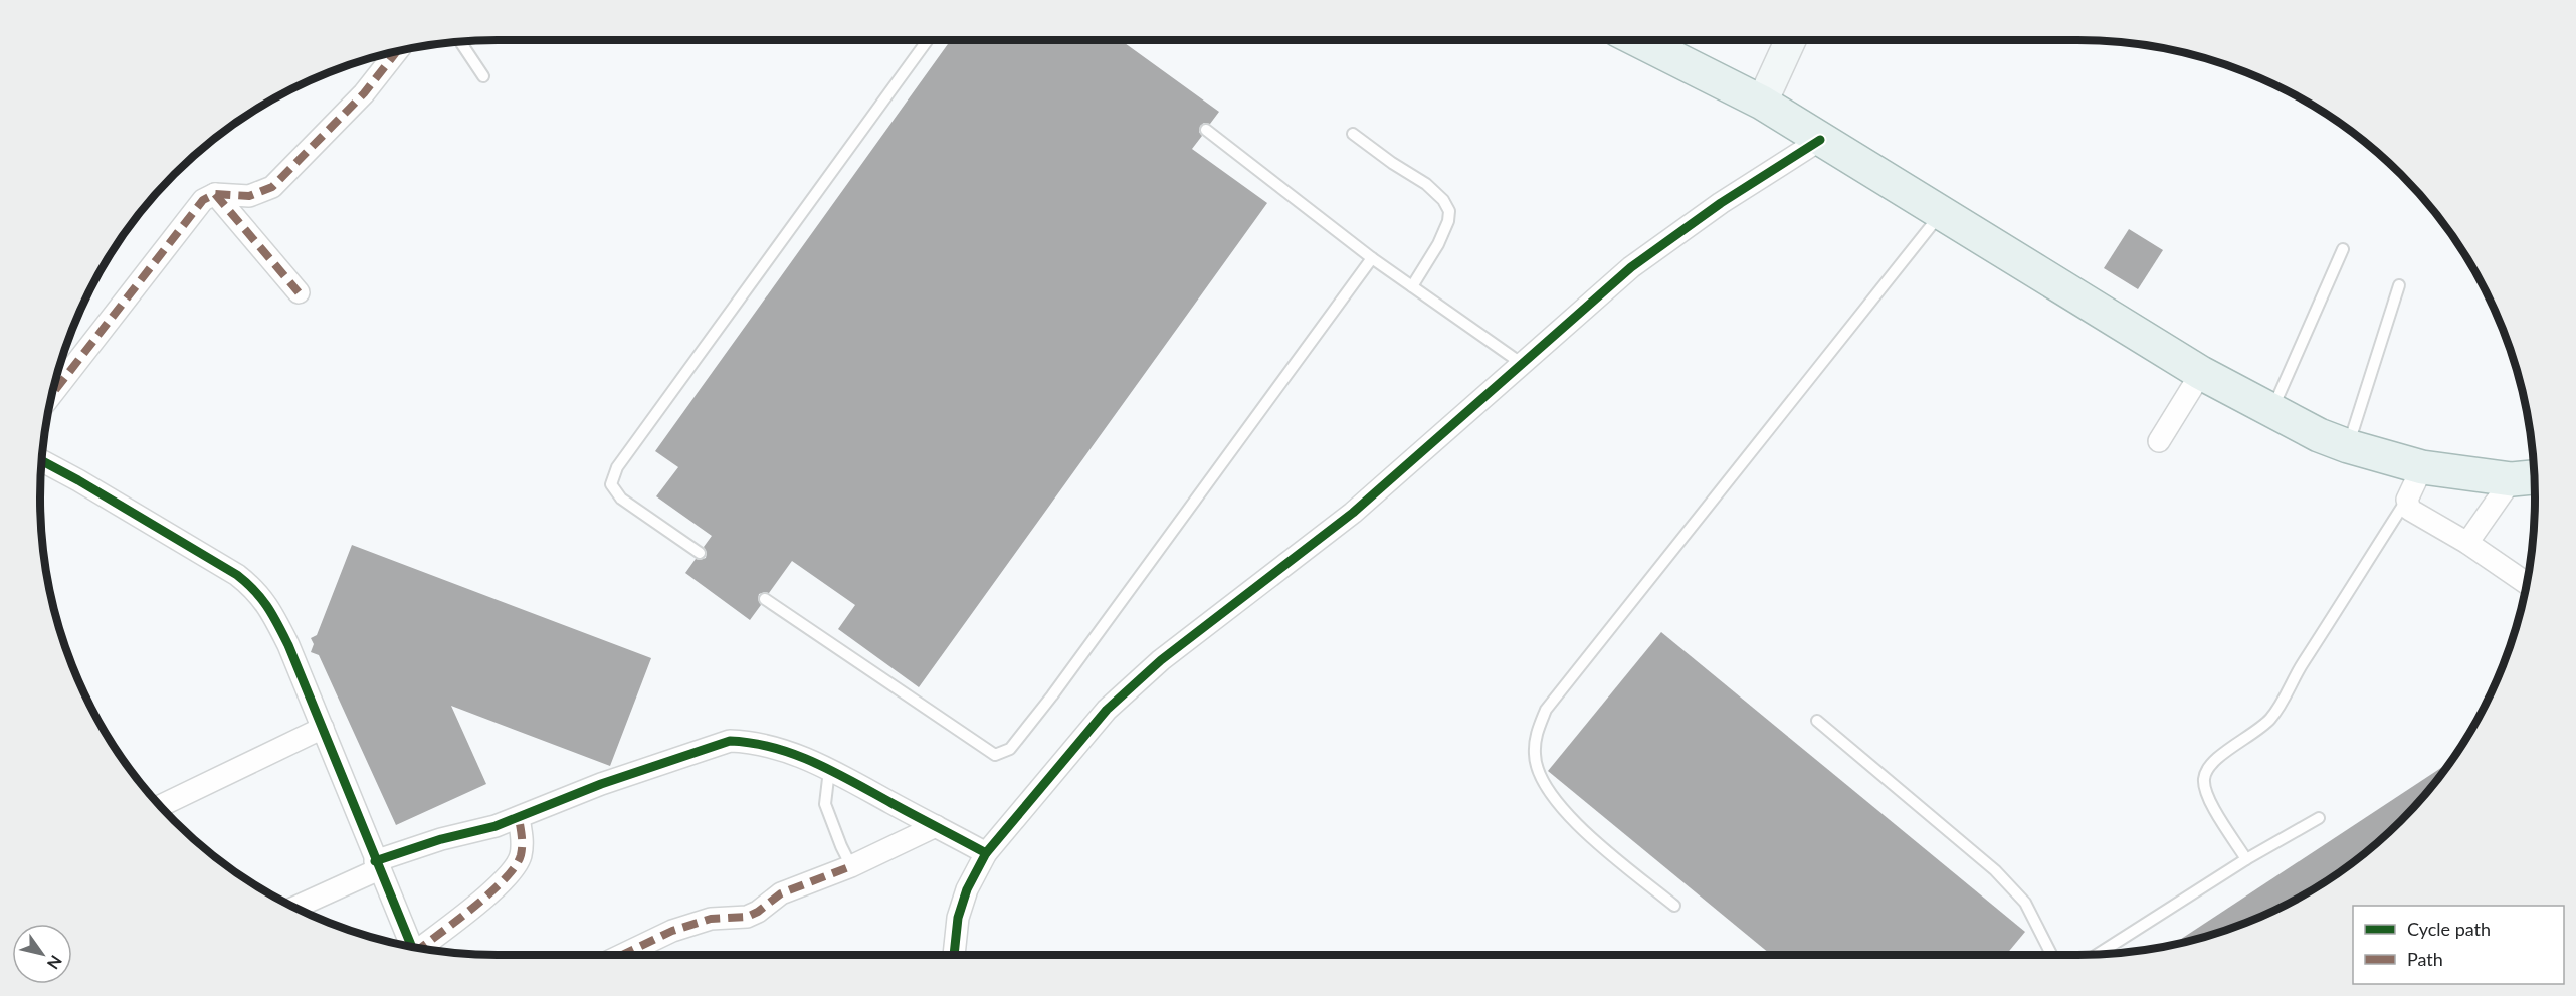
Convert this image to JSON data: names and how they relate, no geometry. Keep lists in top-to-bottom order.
{
  "legend": ["Cycle path", "Path"],
  "north": "bottom right"
}
